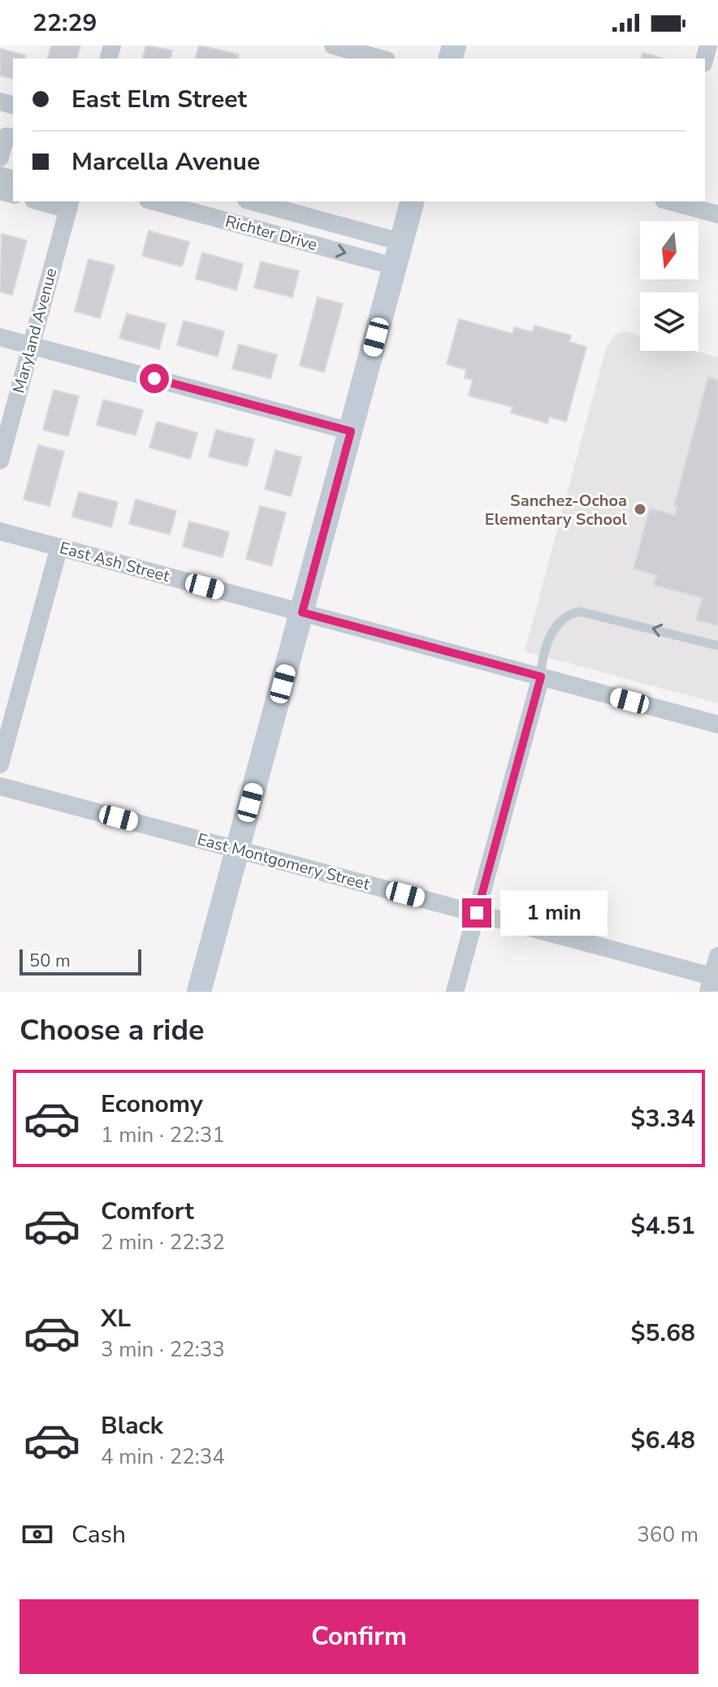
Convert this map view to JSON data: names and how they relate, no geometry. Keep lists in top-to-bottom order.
{
  "streets": {
    "street": [
      "Richter Drive",
      "Maryland Avenue",
      "East Ash Street",
      "East Montgomery Street"
    ]
  },
  "places": ["Sanchez-Ochoa Elementary School"],
  "scale_bar": "50 m",
  "north": "bottom",
  "page": {
    "status": "22:29",
    "banner": ["East Elm Street", "Marcella Avenue"],
    "bubble": "1 min",
    "scale": "50 m",
    "heading": "Choose a ride",
    "list": [
      {
        "name": "Economy",
        "note": "1 min · 22:31",
        "value": "$3.34"
      },
      {
        "name": "Comfort",
        "note": "2 min · 22:32",
        "value": "$4.51"
      },
      {
        "name": "XL",
        "note": "3 min · 22:33",
        "value": "$5.68"
      },
      {
        "name": "Black",
        "note": "4 min · 22:34",
        "value": "$6.48"
      }
    ],
    "pay": ["Cash", "360 m"],
    "buttons": "Confirm"
  }
}
